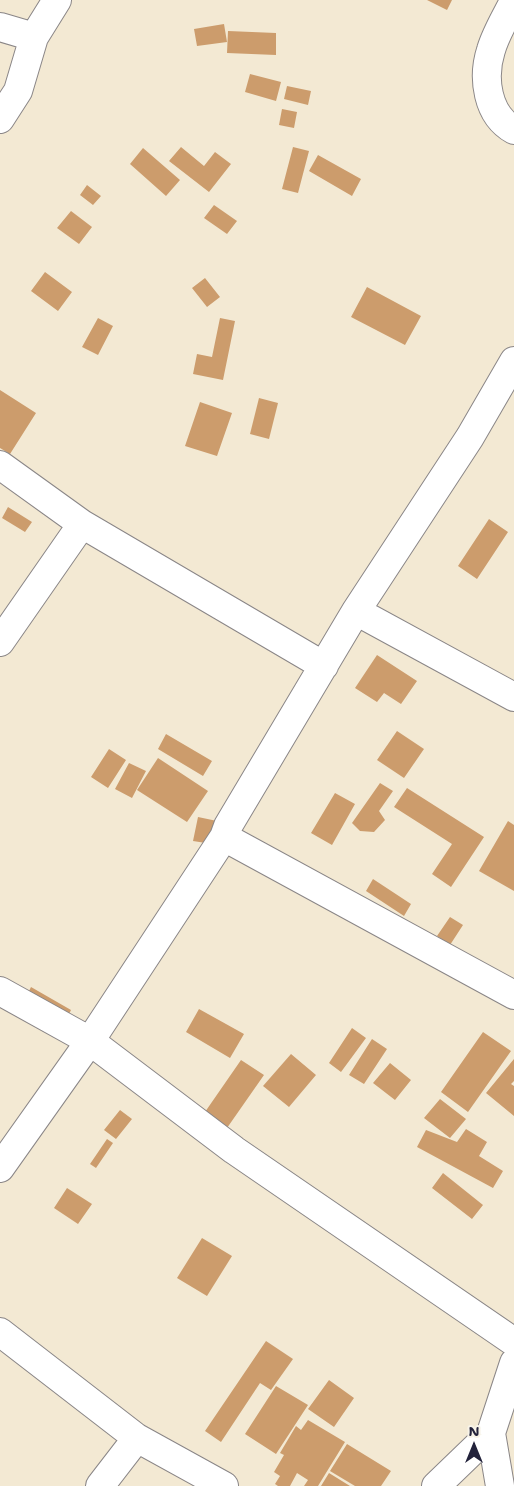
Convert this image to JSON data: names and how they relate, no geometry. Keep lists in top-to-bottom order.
{
  "north": "top"
}
